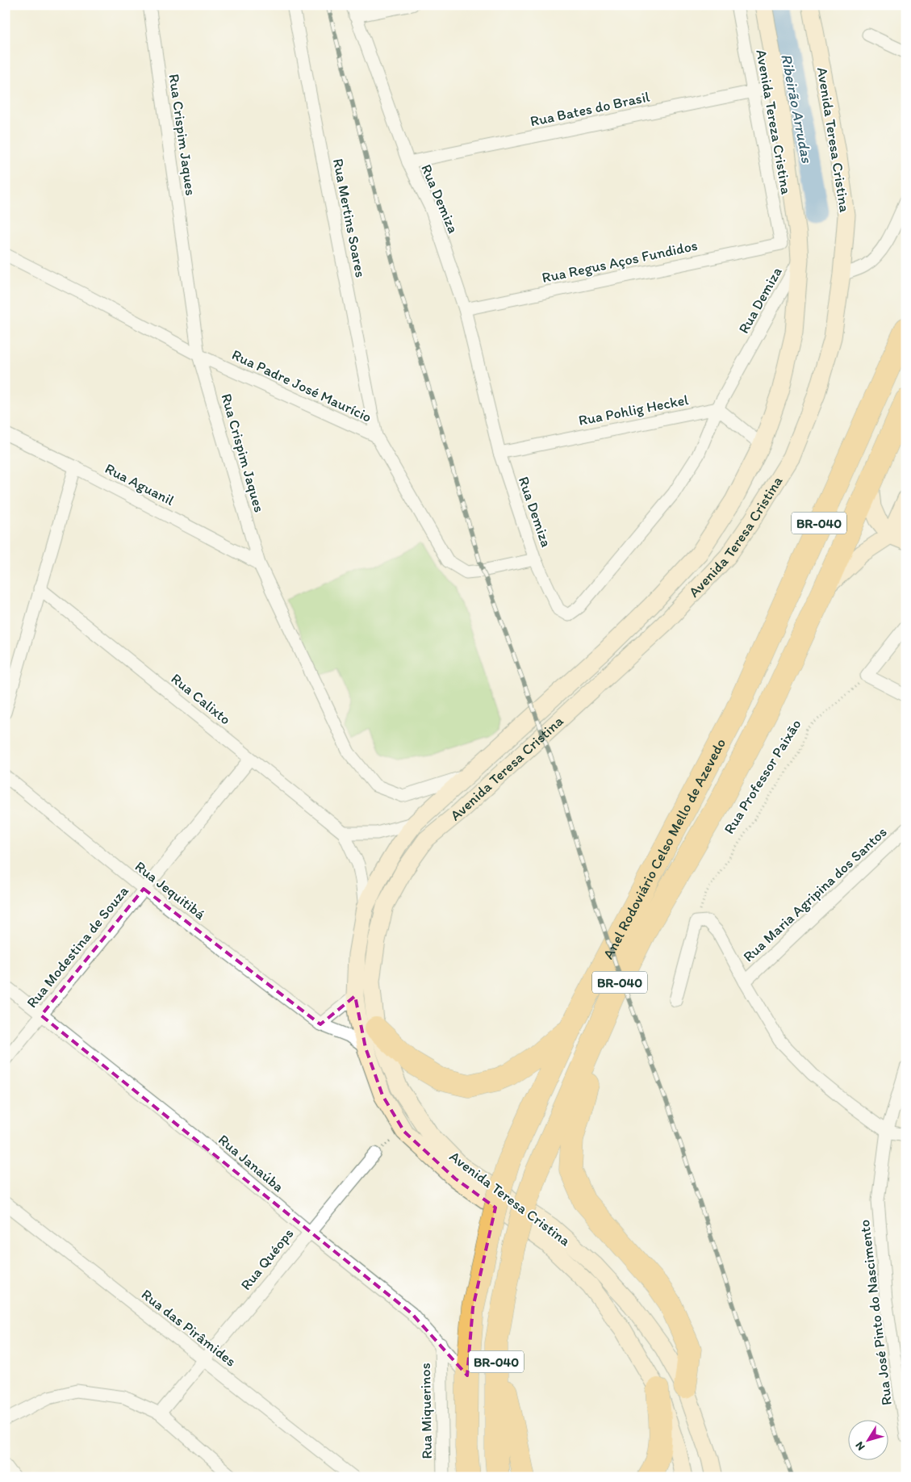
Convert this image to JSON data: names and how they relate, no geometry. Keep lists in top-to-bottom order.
{
  "streets": {
    "highway": ["BR-040", "Anel Rodoviário Celso Mello de Azevedo"],
    "main road": ["Avenida Teresa Cristina"],
    "street": [
      "Rua Bates do Brasil",
      "Avenida Tereza Cristina",
      "Rua Crispim Jaques",
      "Rua Demiza",
      "Rua Mertins Soares",
      "Rua Regus Aços Fundidos",
      "Rua Padre José Maurício",
      "Rua Pohlig Heckel",
      "Rua Aguanil",
      "Rua Calixto",
      "Rua Jequitibá",
      "Rua Maria Agripina dos Santos",
      "Rua Modestina de Souza",
      "Rua Janaúba",
      "Rua Quéops",
      "Rua José Pinto do Nascimento",
      "Rua das Pirâmides",
      "Rua Miquerinos"
    ],
    "path": ["Rua Professor Paixão"]
  },
  "crossings": [
    ["Rua Bates do Brasil", "Avenida Tereza Cristina"],
    ["Rua Bates do Brasil", "Avenida Teresa Cristina"],
    ["Rua Bates do Brasil", "Rua Demiza"],
    ["Avenida Tereza Cristina", "Rua Regus Aços Fundidos"],
    ["Rua Crispim Jaques", "Avenida Teresa Cristina"],
    ["Rua Crispim Jaques", "Rua Padre José Maurício"],
    ["Rua Crispim Jaques", "Rua Aguanil"],
    ["Avenida Teresa Cristina", "Rua Demiza"],
    ["Avenida Teresa Cristina", "Rua Calixto"],
    ["Avenida Teresa Cristina", "Rua Jequitibá"],
    ["Rua Demiza", "Rua Regus Aços Fundidos"],
    ["Rua Demiza", "Rua Padre José Maurício"],
    ["Rua Demiza", "Rua Pohlig Heckel"],
    ["Rua Mertins Soares", "Rua Padre José Maurício"],
    ["Rua Calixto", "Rua Modestina de Souza"],
    ["Anel Rodoviário Celso Mello de Azevedo", "Rua Janaúba"],
    ["Rua Jequitibá", "Rua Modestina de Souza"],
    ["Rua Modestina de Souza", "Rua Janaúba"],
    ["Rua Janaúba", "Rua Quéops"],
    ["Rua Janaúba", "Rua Miquerinos"],
    ["Rua Quéops", "Rua das Pirâmides"]
  ],
  "water": ["Ribeirão Arrudas"],
  "north": "bottom left"
}
